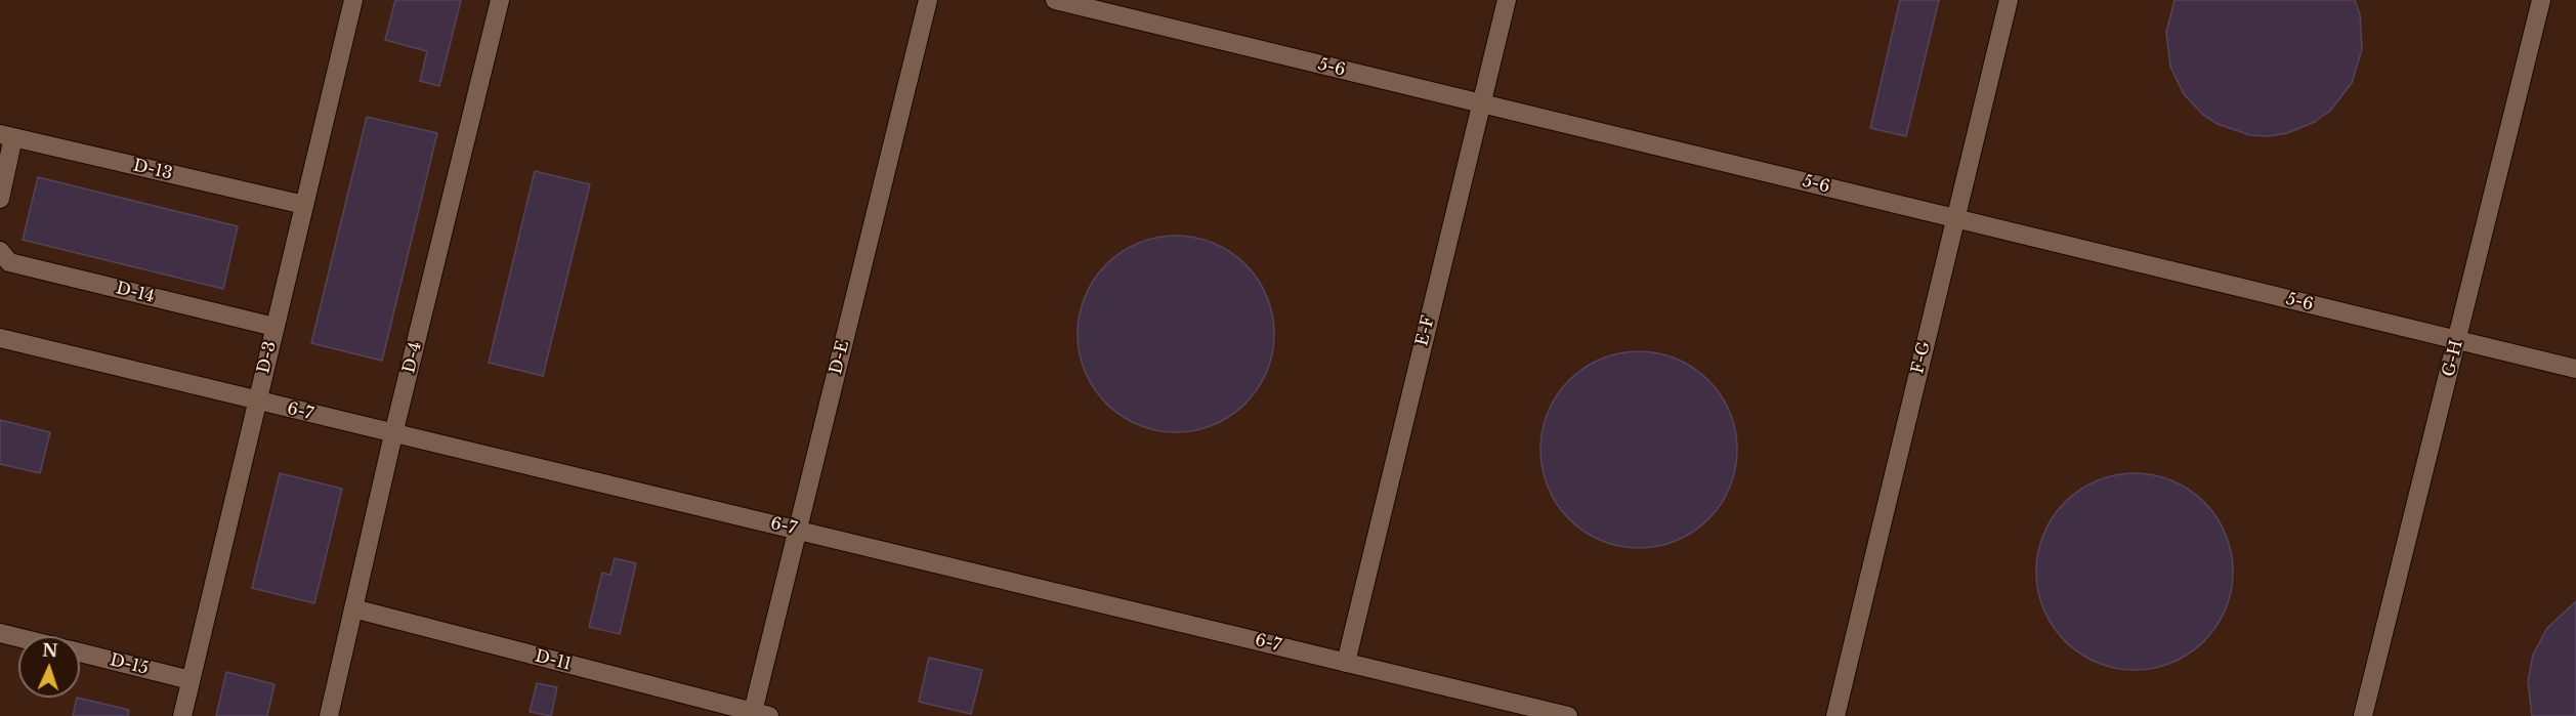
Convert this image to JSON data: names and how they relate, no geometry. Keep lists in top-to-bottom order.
{
  "streets": {
    "lane": [
      "5-6",
      "D-13",
      "D-14",
      "E-F",
      "D-3",
      "D-4",
      "D-E",
      "F-G",
      "G-H",
      "6-7",
      "D-11",
      "D-15"
    ]
  },
  "crossings": [
    ["5-6", "E-F"],
    ["5-6", "F-G"],
    ["5-6", "G-H"],
    ["D-13", "D-3"],
    ["D-14", "D-3"],
    ["E-F", "6-7"],
    ["D-3", "6-7"],
    ["D-3", "D-15"],
    ["D-4", "6-7"],
    ["D-4", "D-11"],
    ["D-E", "6-7"],
    ["D-E", "D-11"]
  ],
  "north": "top"
}
